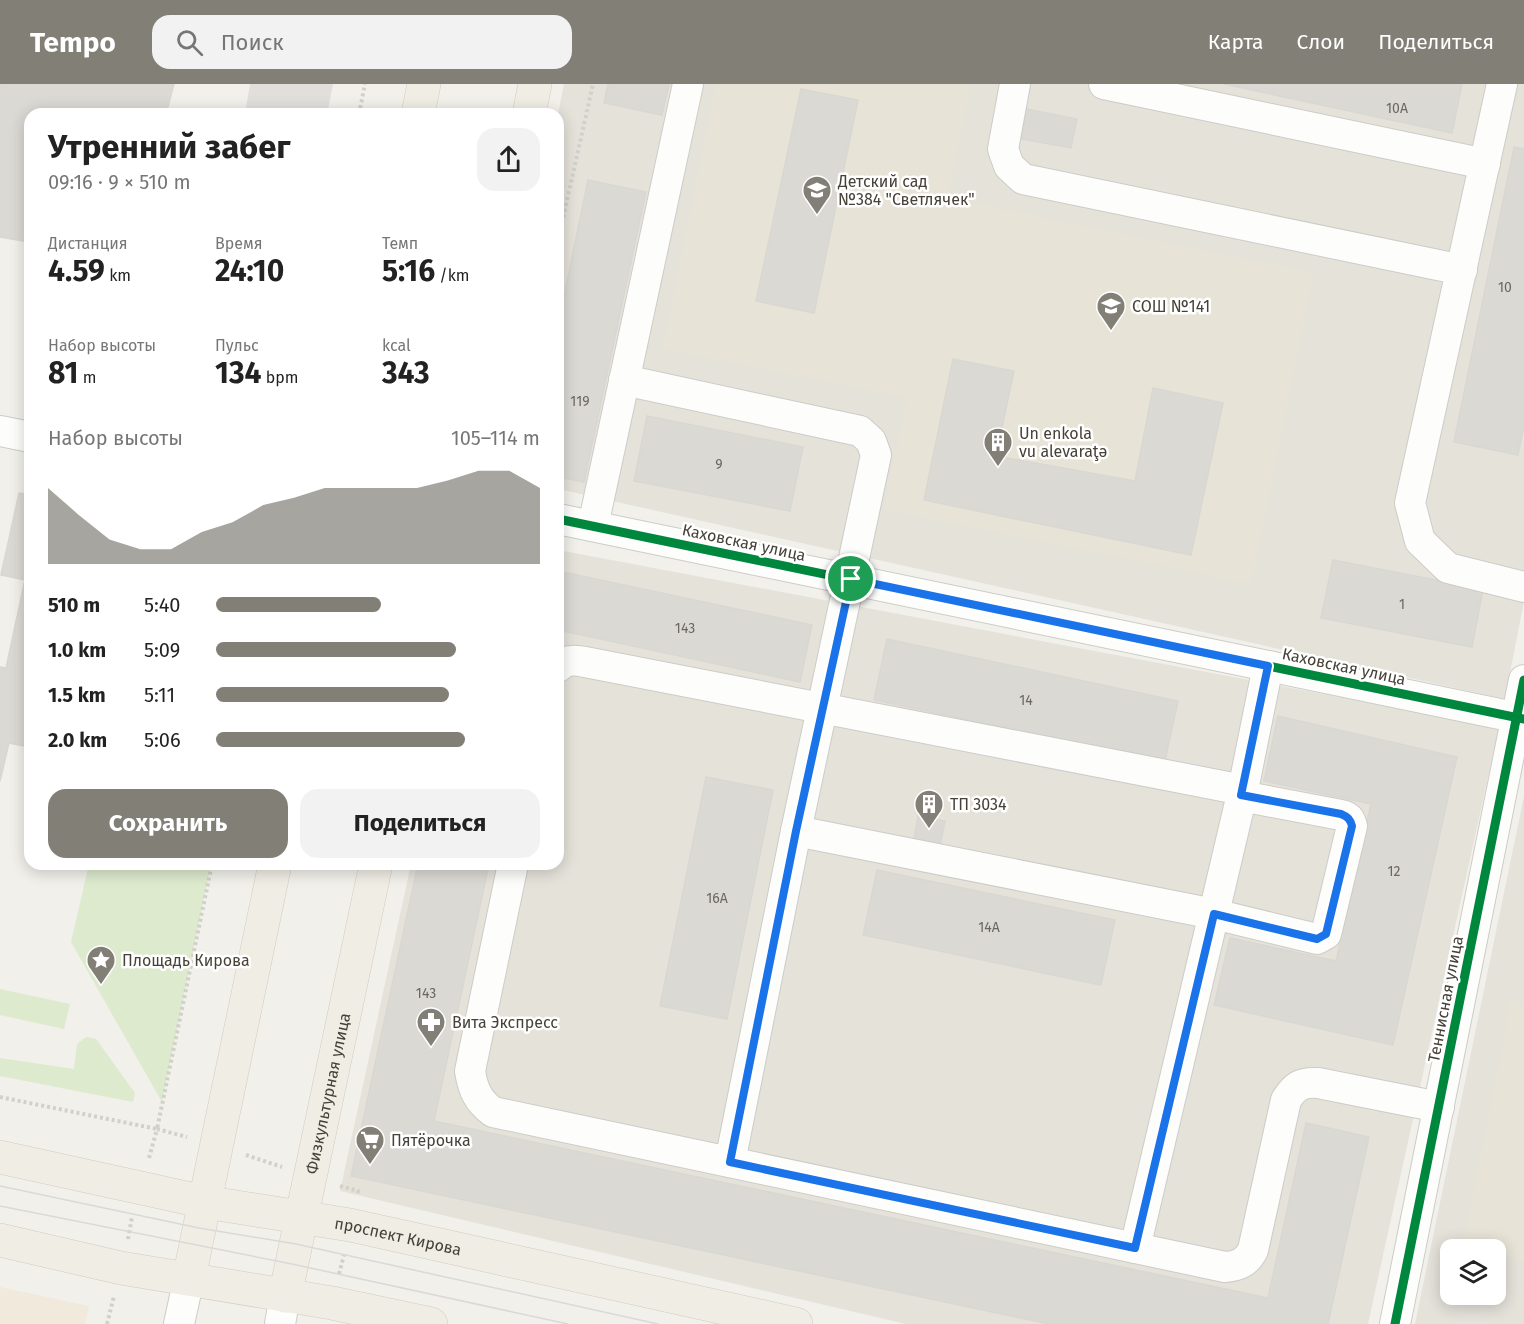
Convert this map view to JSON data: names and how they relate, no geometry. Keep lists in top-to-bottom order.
{
  "streets": {
    "main road": ["Физкультурная улица", "проспект Кирова"],
    "street": ["Каховская улица", "Теннисная улица"]
  },
  "crossings": [
    ["Каховская улица", "Теннисная улица"],
    ["Физкультурная улица", "проспект Кирова"]
  ],
  "places": {
    "school or university": ["Детский сад №384 \"Светлячек\"", "СОШ №141"],
    "building": ["Un enkola vu alevaraţə", "ТП 3034"],
    "place": ["Площадь Кирова"],
    "pharmacy": ["Вита Экспресс"],
    "supermarket": ["Пятёрочка"]
  },
  "house_numbers": [
    "10А",
    "10",
    "119",
    "9",
    "1",
    "143",
    "14",
    "12",
    "16А",
    "14А",
    "143"
  ],
  "page": {
    "header": "Tempo",
    "search": "Поиск",
    "nav": ["Карта", "Слои", "Поделиться"],
    "heading": ["Утренний забег", "09:16 · 9 × 510 m"],
    "stats": [
      ["Дистанция", "4.59 km"],
      ["Время", "24:10"],
      ["Темп", "5:16 /km"],
      ["Набор высоты", "81 m"],
      ["Пульс", "134 bpm"],
      ["kcal", "343"]
    ],
    "chart": ["Набор высоты", "105–114 m"],
    "list": [
      {
        "name": "510 m",
        "note": "5:40"
      },
      {
        "name": "1.0 km",
        "note": "5:09"
      },
      {
        "name": "1.5 km",
        "note": "5:11"
      },
      {
        "name": "2.0 km",
        "note": "5:06"
      }
    ],
    "buttons": ["Сохранить", "Поделиться"]
  }
}
